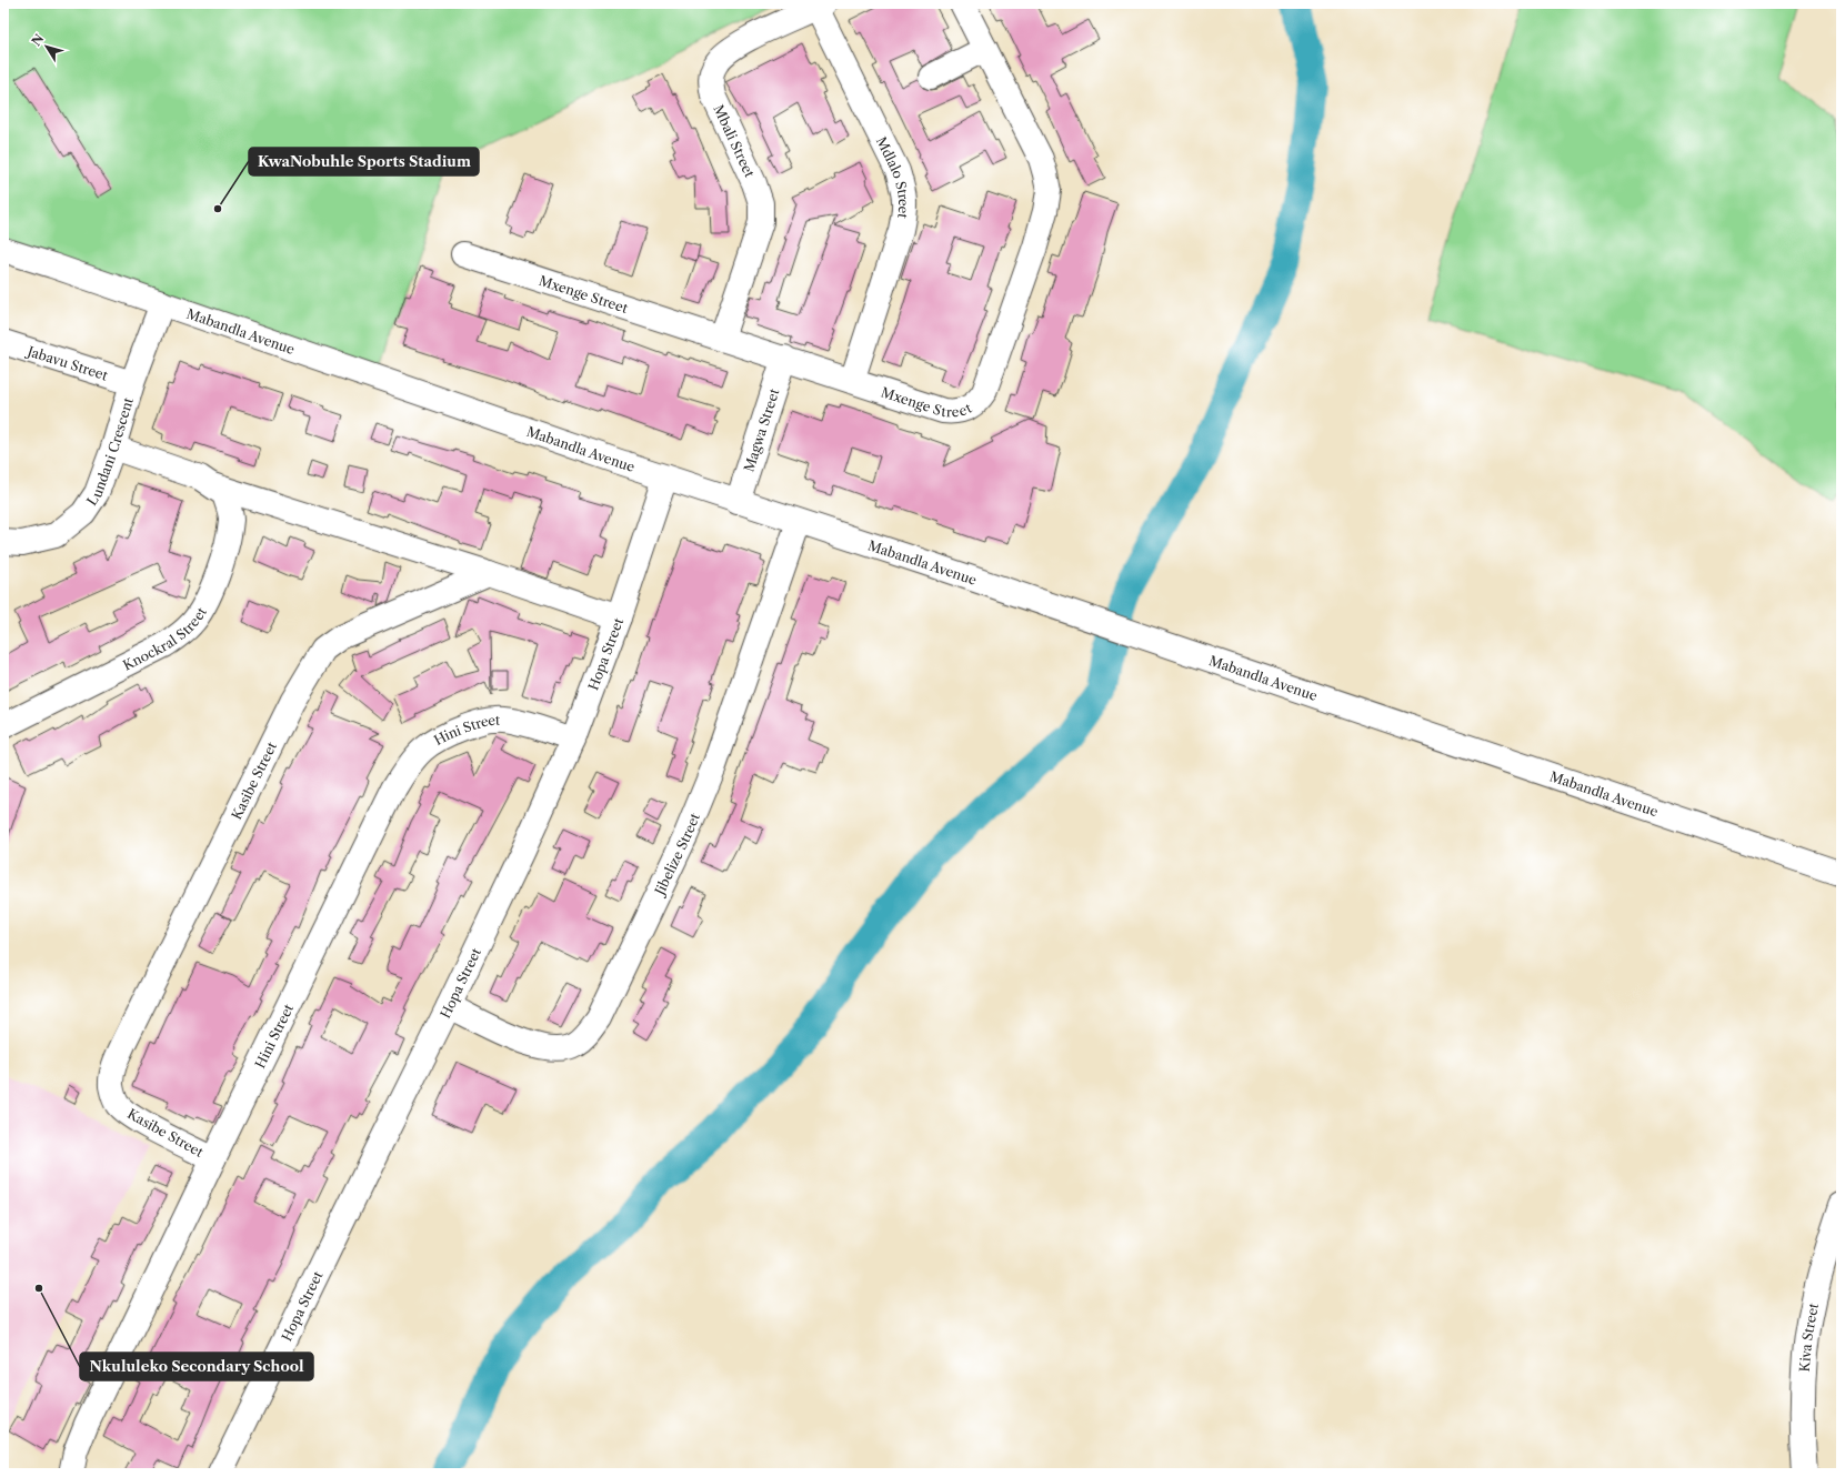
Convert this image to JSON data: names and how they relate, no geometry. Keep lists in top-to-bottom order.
{
  "streets": {
    "street": [
      "Mbali Street",
      "Mdlalo Street",
      "Mxenge Street",
      "Mabandla Avenue",
      "Jabavu Street",
      "Magwa Street",
      "Lundani Crescent",
      "Knockral Street",
      "Hopa Street",
      "Hini Street",
      "Kasibe Street",
      "Jibelize Street",
      "Kiva Street"
    ]
  },
  "crossings": [
    ["Mbali Street", "Mdlalo Street"],
    ["Mbali Street", "Mxenge Street"],
    ["Mdlalo Street", "Mxenge Street"],
    ["Mxenge Street", "Magwa Street"],
    ["Mabandla Avenue", "Magwa Street"],
    ["Mabandla Avenue", "Lundani Crescent"],
    ["Mabandla Avenue", "Hopa Street"],
    ["Mabandla Avenue", "Jibelize Street"],
    ["Jabavu Street", "Lundani Crescent"],
    ["Lundani Crescent", "Knockral Street"],
    ["Knockral Street", "Kasibe Street"],
    ["Hopa Street", "Hini Street"],
    ["Hopa Street", "Jibelize Street"],
    ["Hini Street", "Kasibe Street"]
  ],
  "places": ["KwaNobuhle Sports Stadium", "Nkululeko Secondary School"],
  "north": "top left"
}
